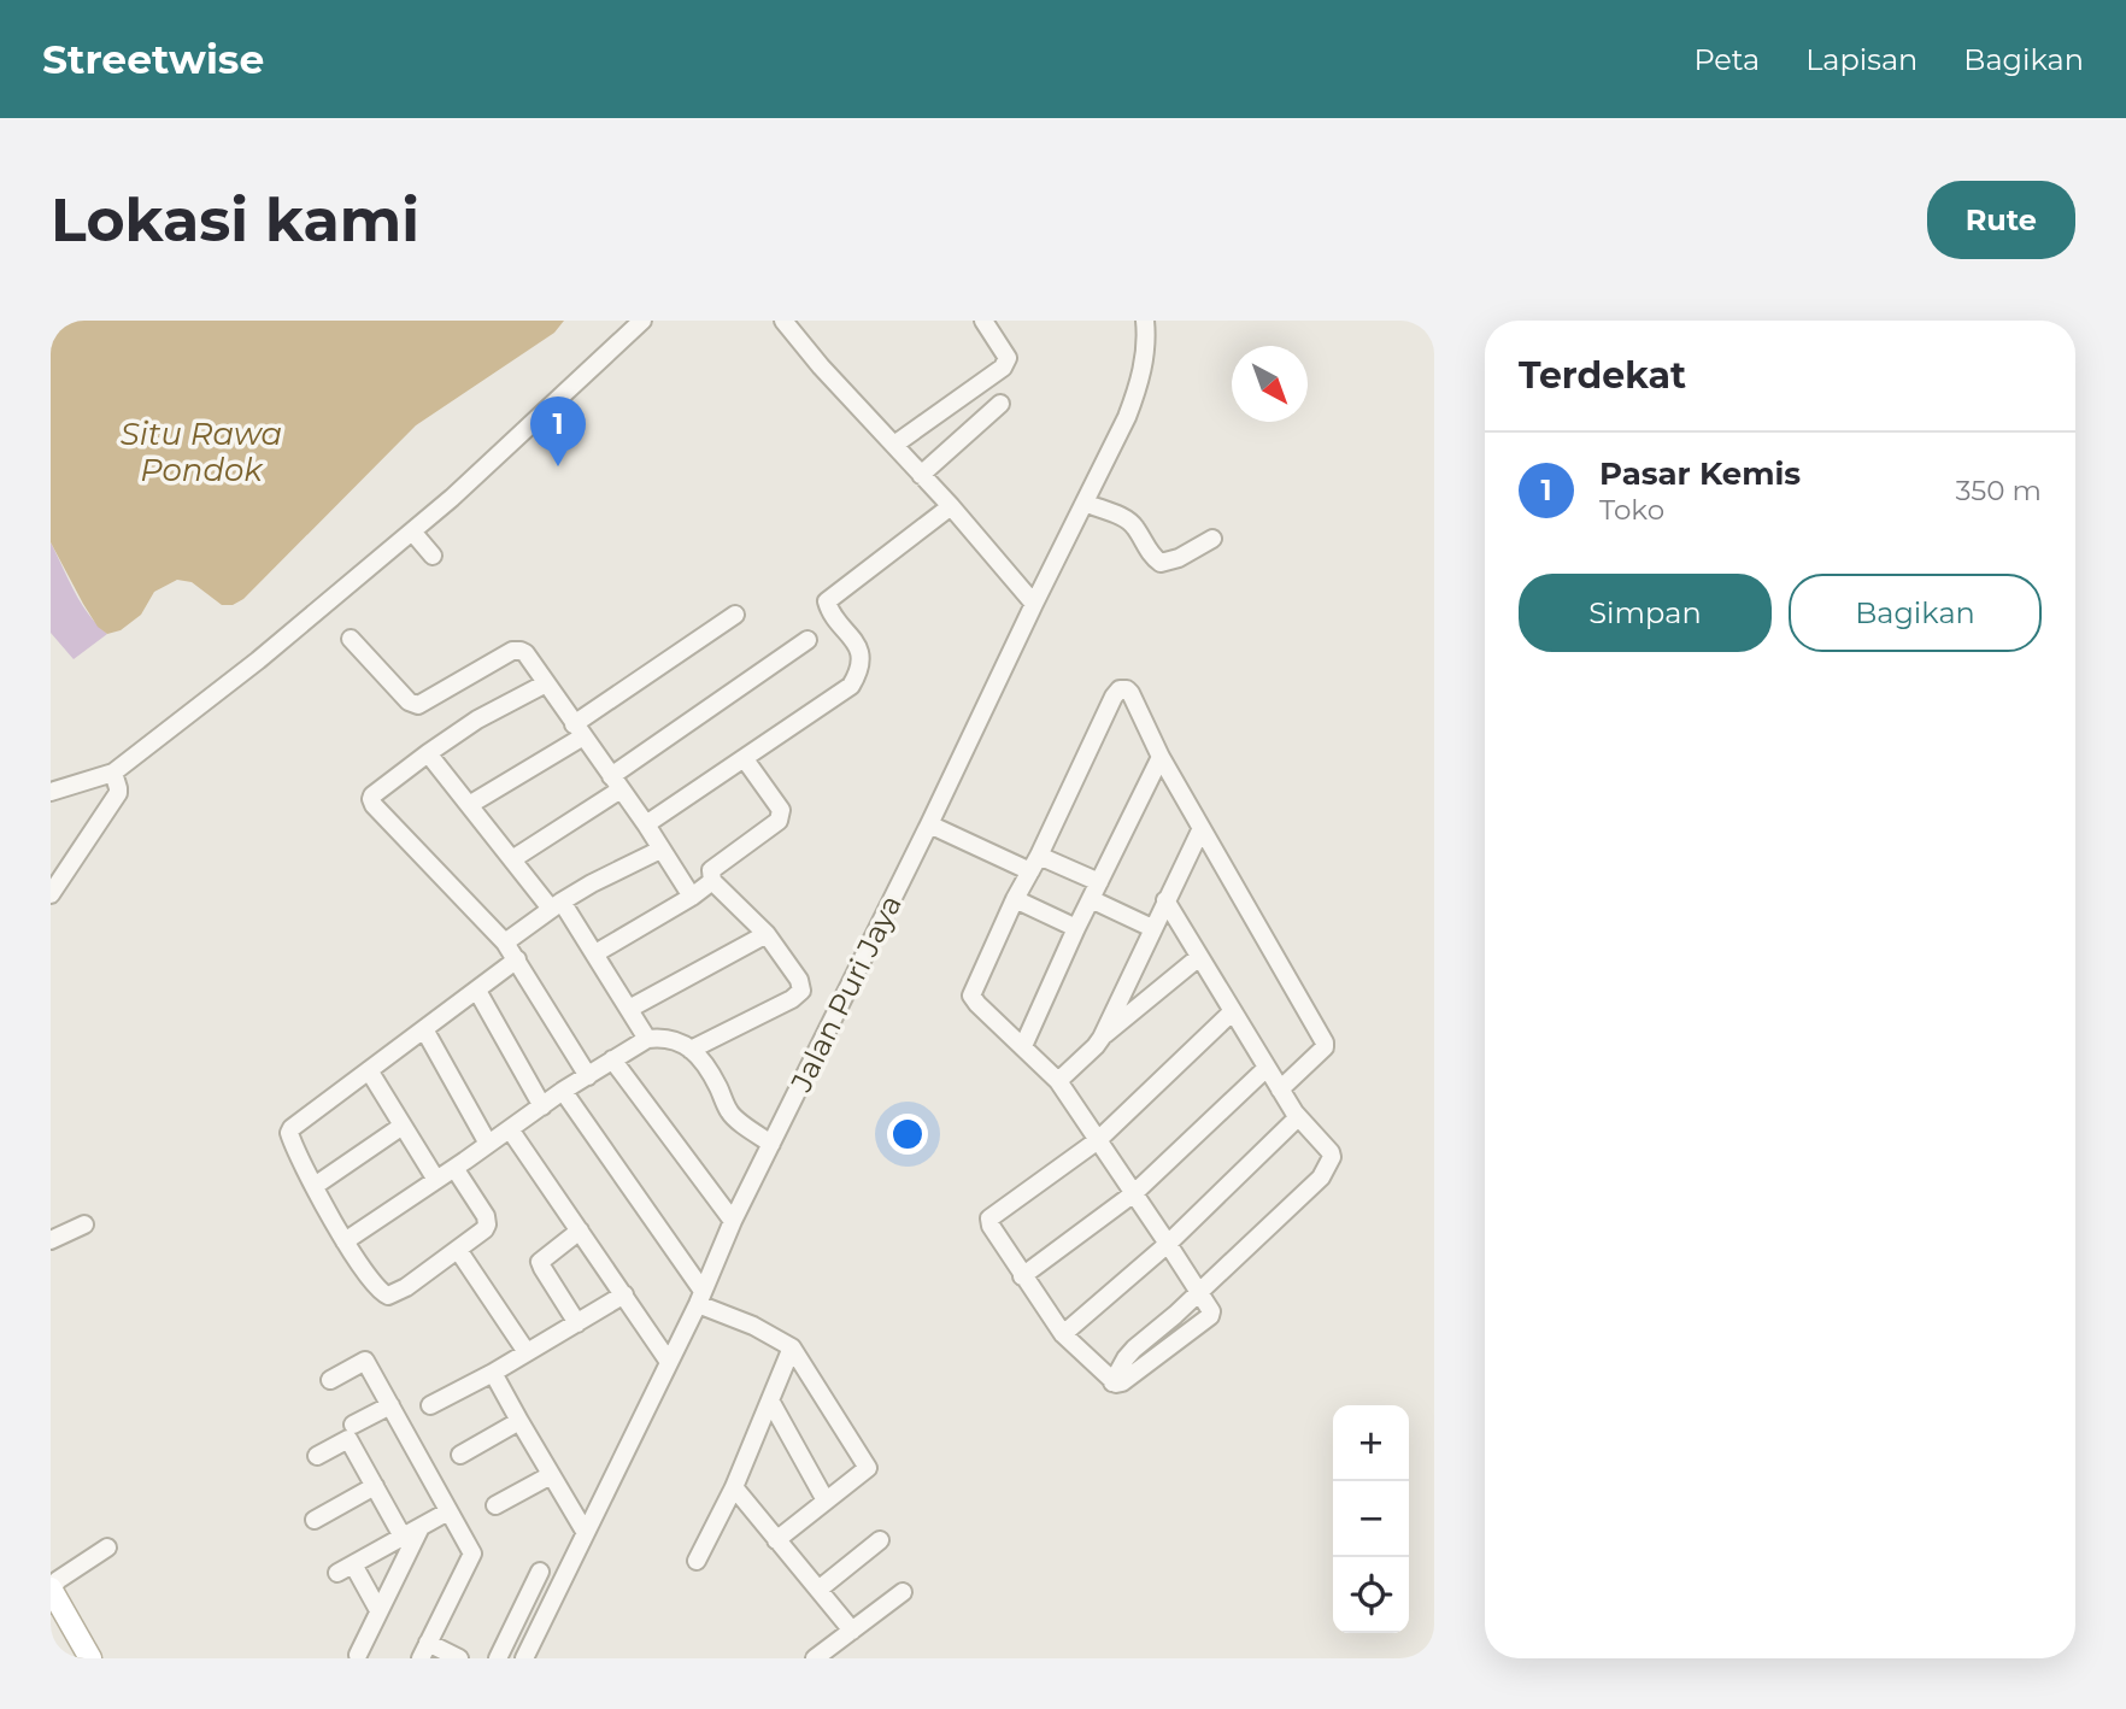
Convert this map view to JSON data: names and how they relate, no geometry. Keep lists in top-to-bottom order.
{
  "streets": {
    "street": ["Jalan Puri Jaya"]
  },
  "water": ["Situ Rawa Pondok"],
  "north": "bottom right",
  "page": {
    "header": "Streetwise",
    "nav": ["Peta", "Lapisan", "Bagikan"],
    "buttons": [
      "Rute",
      ["Simpan", "Bagikan"]
    ],
    "title": "Lokasi kami",
    "heading": "Terdekat",
    "pins": "1",
    "list": [
      {
        "mark": "1",
        "name": "Pasar Kemis",
        "note": "Toko",
        "value": "350 m"
      }
    ],
    "map_buttons": ["+", "−"]
  }
}
